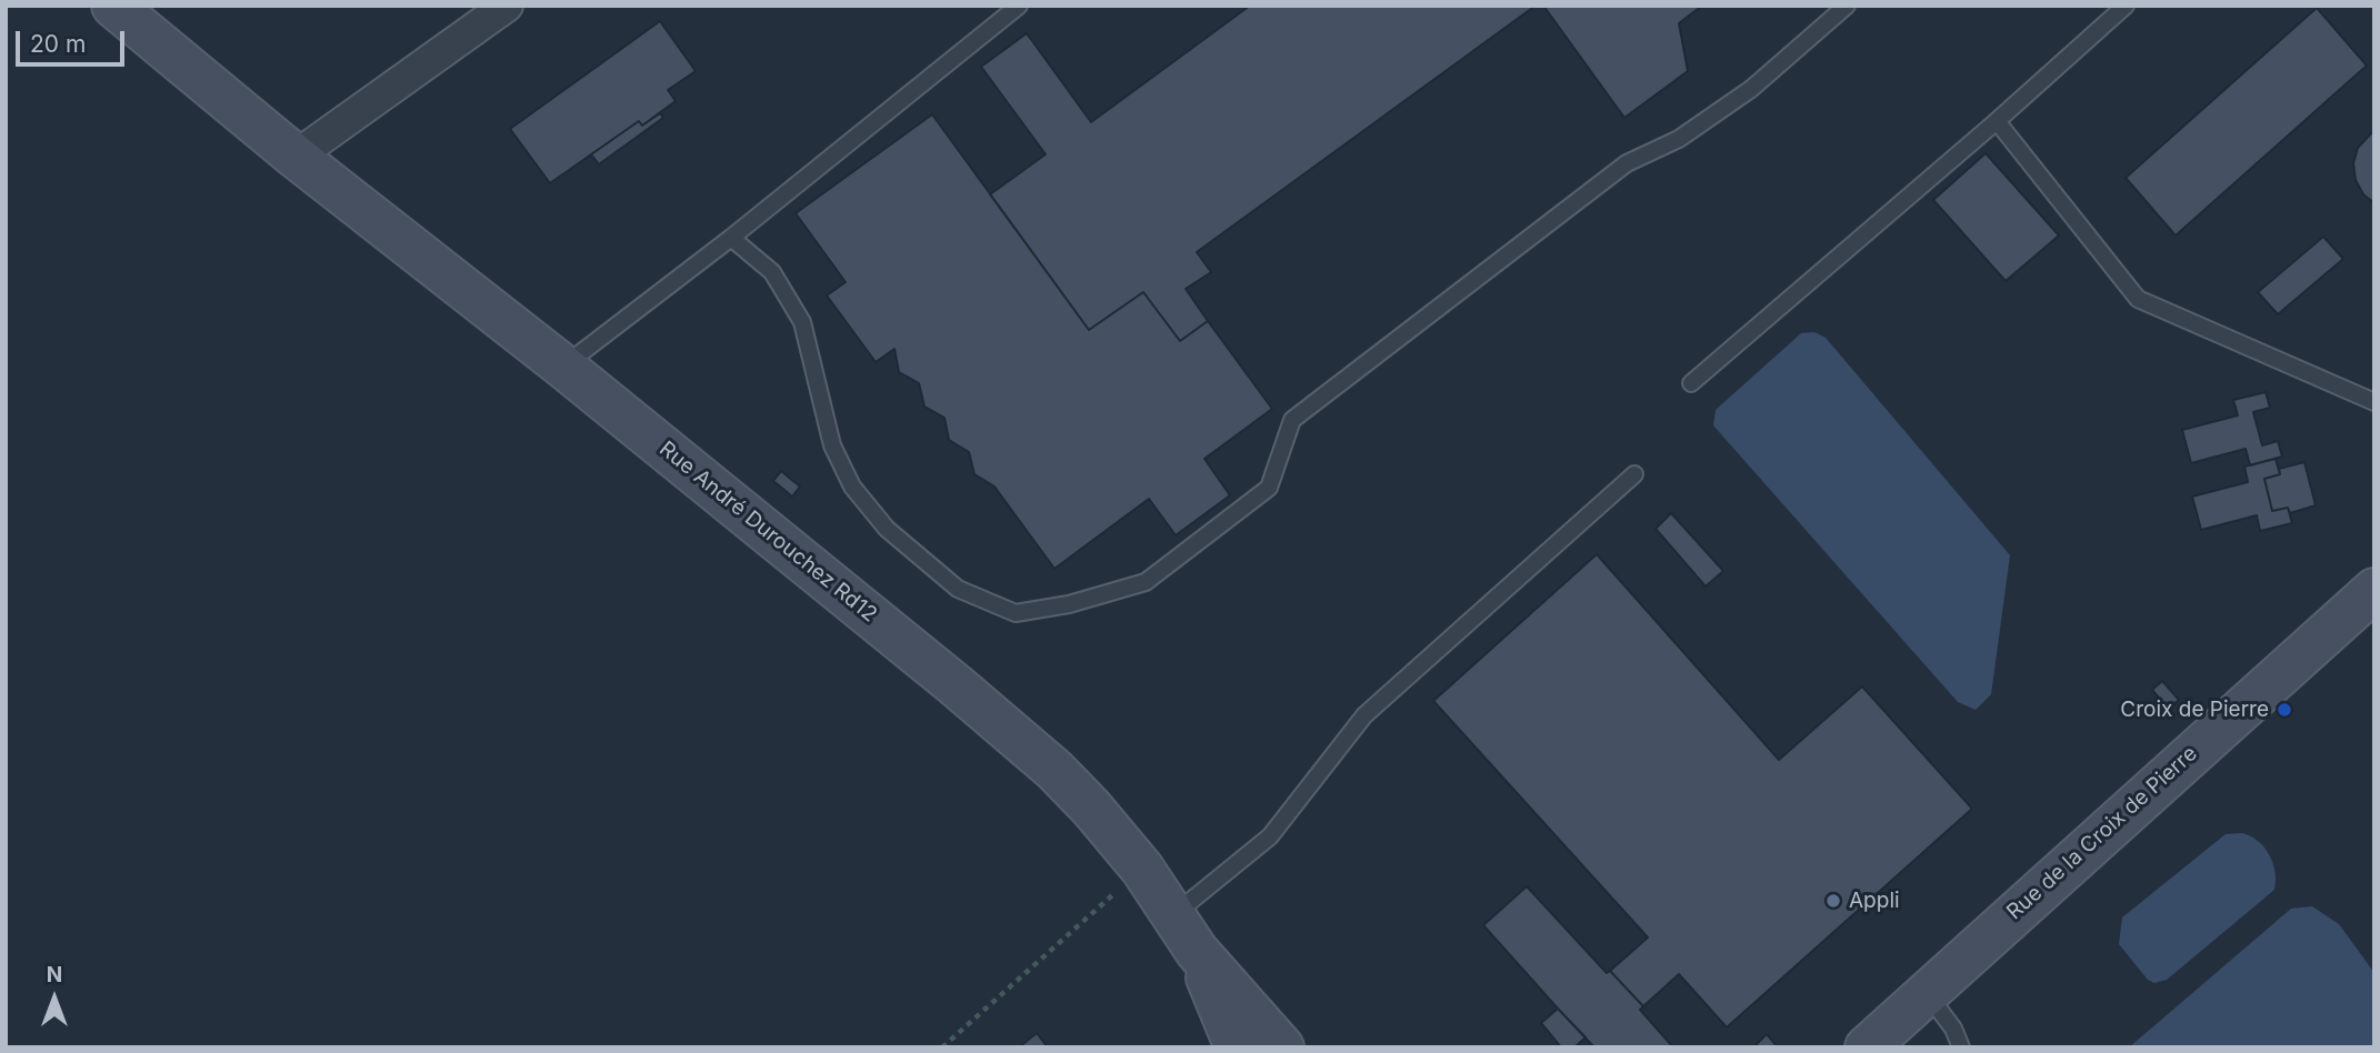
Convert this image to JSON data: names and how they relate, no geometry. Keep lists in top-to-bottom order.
{
  "streets": {
    "main road": ["Rue André Durouchez Rd12", "Rue de la Croix de Pierre"]
  },
  "places": ["Croix de Pierre", "Appli"],
  "scale_bar": "20 m",
  "north": "top"
}
